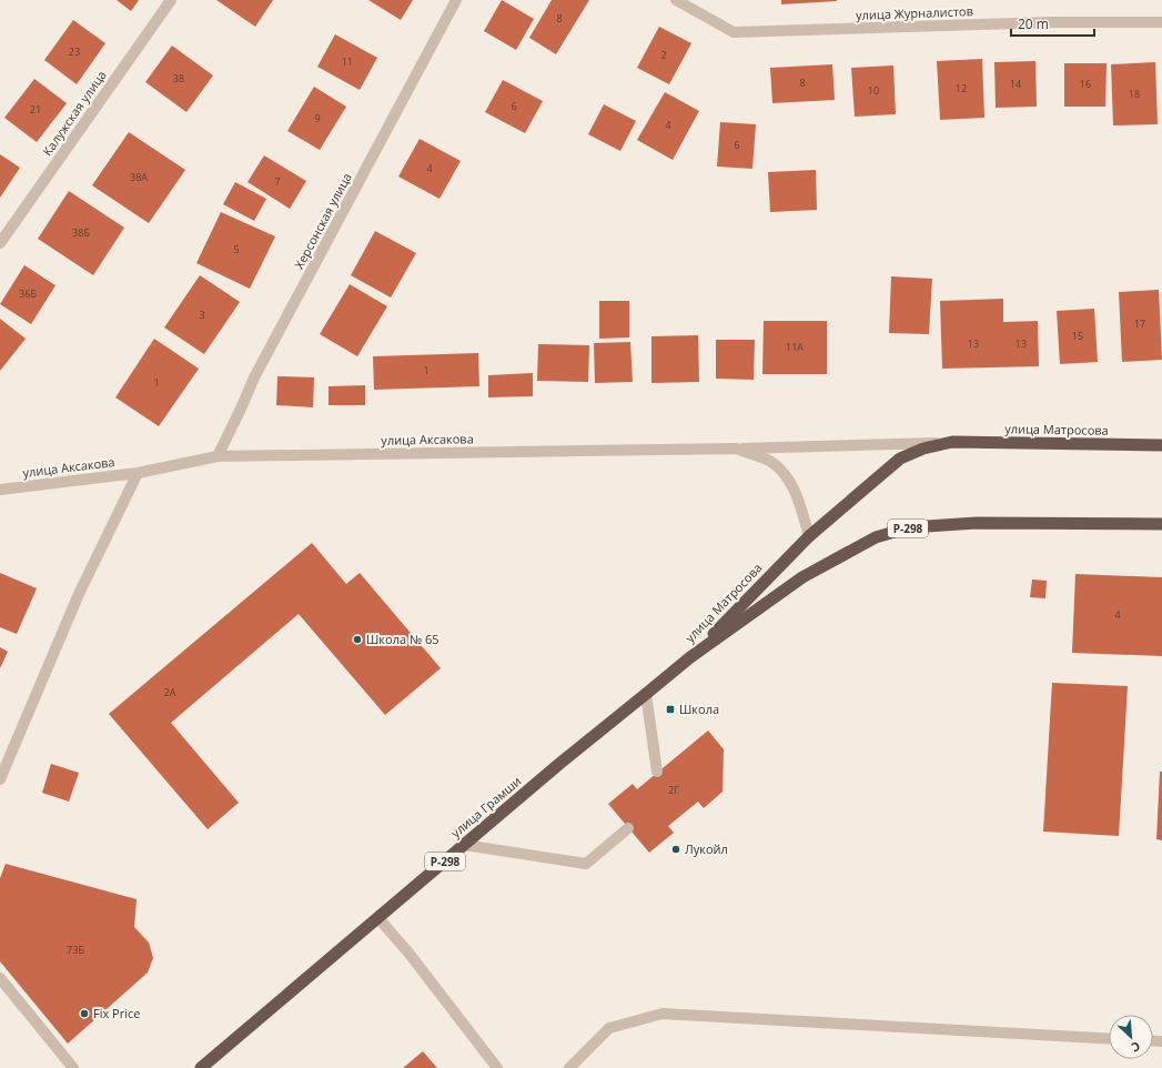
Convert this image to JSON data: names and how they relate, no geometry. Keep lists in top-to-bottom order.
{
  "streets": {
    "highway": ["улица Матросова", "Р-298", "улица Грамши"],
    "street": [
      "улица Журналистов",
      "Калужская улица",
      "Херсонская улица",
      "улица Аксакова"
    ]
  },
  "crossings": [
    ["Херсонская улица", "улица Аксакова"],
    ["улица Матросова", "улица Аксакова"],
    ["улица Матросова", "улица Грамши"]
  ],
  "places": {
    "other": ["Школа № 65", "Лукойл", "Fix Price"],
    "transit": ["Школа"]
  },
  "house_numbers": [
    "8",
    "23",
    "2",
    "11",
    "38",
    "8",
    "14",
    "16",
    "12",
    "10",
    "18",
    "6",
    "21",
    "9",
    "4",
    "6",
    "4",
    "38А",
    "7",
    "38Б",
    "5",
    "36Б",
    "3",
    "17",
    "15",
    "13",
    "13",
    "11А",
    "1",
    "1",
    "4",
    "2А",
    "2Г",
    "73Б"
  ],
  "scale_bar": "20 m",
  "north": "bottom right"
}
